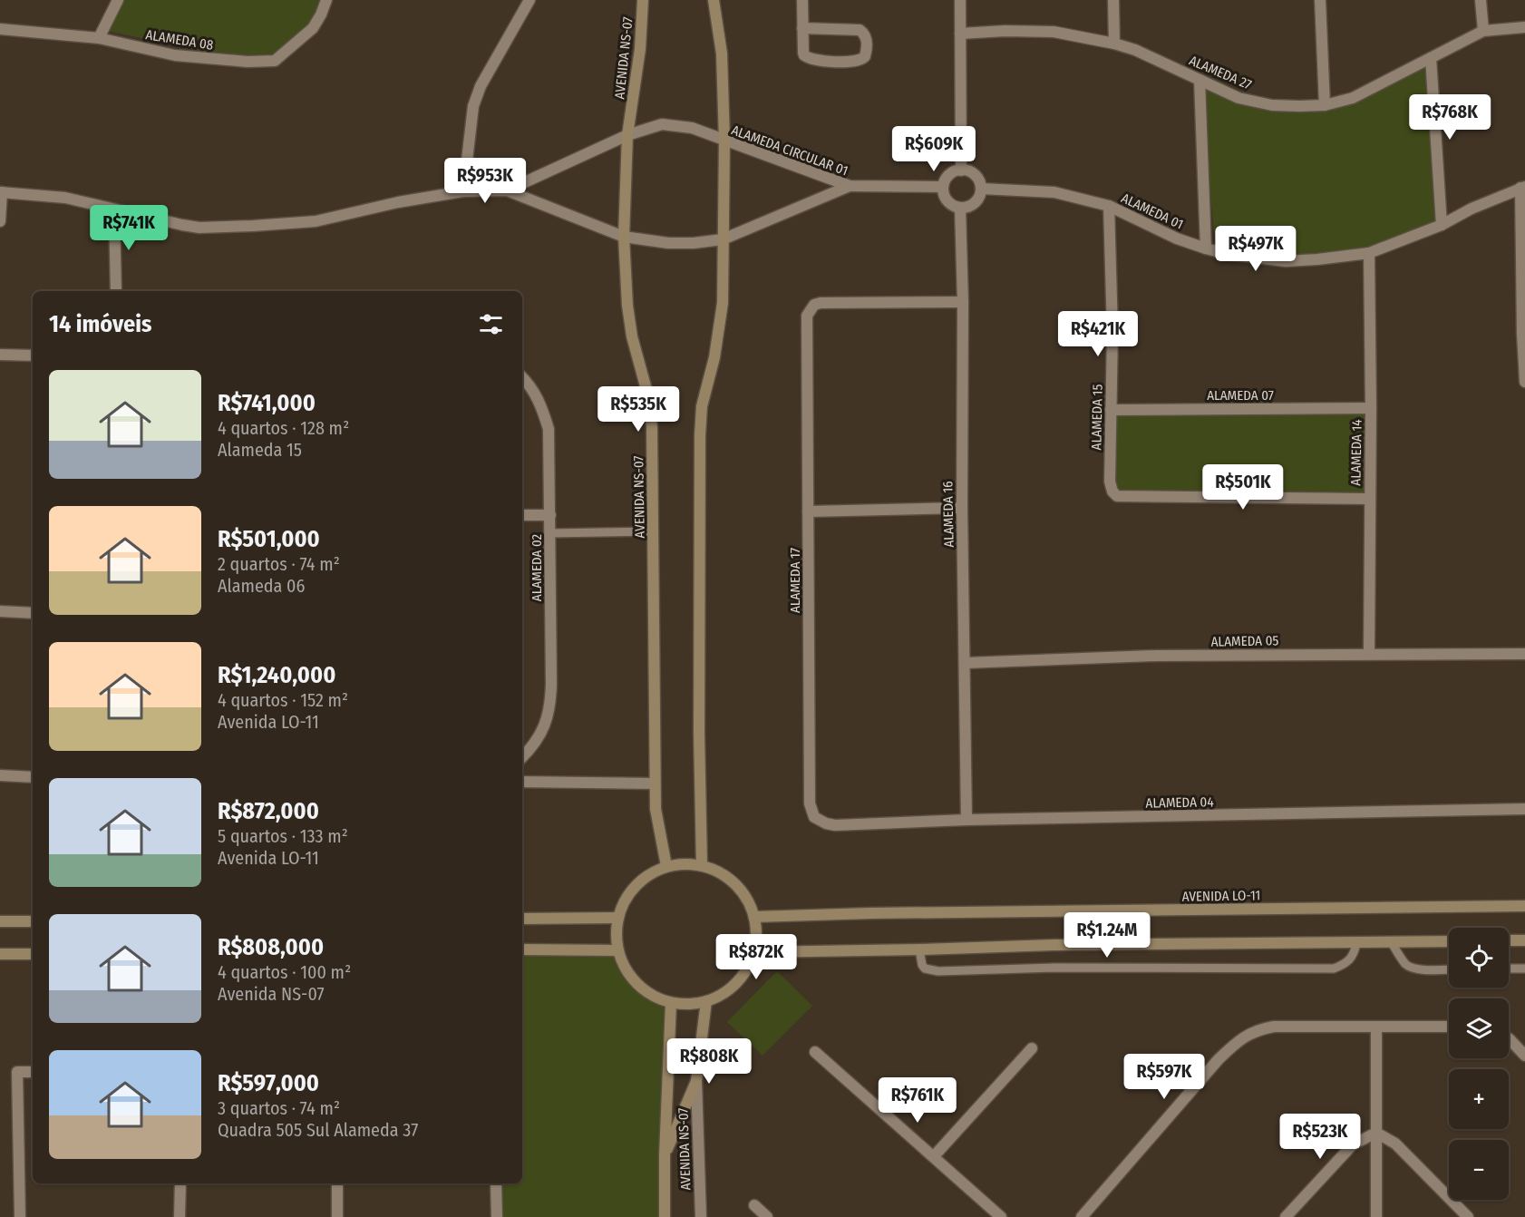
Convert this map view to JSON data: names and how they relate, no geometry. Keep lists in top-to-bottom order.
{
  "streets": {
    "street": [
      "ALAMEDA 08",
      "AVENIDA NS-07",
      "ALAMEDA 27",
      "ALAMEDA CIRCULAR 01",
      "ALAMEDA 01",
      "ALAMEDA 07",
      "ALAMEDA 15",
      "ALAMEDA 14",
      "ALAMEDA 16",
      "ALAMEDA 02",
      "ALAMEDA 17",
      "ALAMEDA 05",
      "ALAMEDA 04",
      "AVENIDA LO-11"
    ]
  },
  "crossings": [
    ["AVENIDA NS-07", "ALAMEDA CIRCULAR 01"],
    ["AVENIDA NS-07", "AVENIDA LO-11"],
    ["ALAMEDA 01", "ALAMEDA 15"],
    ["ALAMEDA 01", "ALAMEDA 14"],
    ["ALAMEDA 01", "ALAMEDA 16"],
    ["ALAMEDA 07", "ALAMEDA 15"],
    ["ALAMEDA 07", "ALAMEDA 14"],
    ["ALAMEDA 15", "ALAMEDA 14"],
    ["ALAMEDA 14", "ALAMEDA 05"],
    ["ALAMEDA 16", "ALAMEDA 17"],
    ["ALAMEDA 16", "ALAMEDA 05"],
    ["ALAMEDA 16", "ALAMEDA 04"],
    ["ALAMEDA 17", "ALAMEDA 04"]
  ],
  "page": {
    "price": [
      "R$768K",
      "R$609K",
      "R$953K",
      "R$741K",
      "R$497K",
      "R$421K",
      "R$535K",
      "R$501K",
      "R$1.24M",
      "R$872K",
      "R$808K",
      "R$597K",
      "R$761K",
      "R$523K"
    ],
    "heading": "14 imóveis",
    "list": [
      {
        "name": "R$741,000",
        "note": "4 quartos · 128 m² · Alameda 15"
      },
      {
        "name": "R$501,000",
        "note": "2 quartos · 74 m² · Alameda 06"
      },
      {
        "name": "R$1,240,000",
        "note": "4 quartos · 152 m² · Avenida LO-11"
      },
      {
        "name": "R$872,000",
        "note": "5 quartos · 133 m² · Avenida LO-11"
      },
      {
        "name": "R$808,000",
        "note": "4 quartos · 100 m² · Avenida NS-07"
      },
      {
        "name": "R$597,000",
        "note": "3 quartos · 74 m² · Quadra 505 Sul Alameda 37"
      }
    ],
    "map_buttons": ["+", "−"]
  }
}
